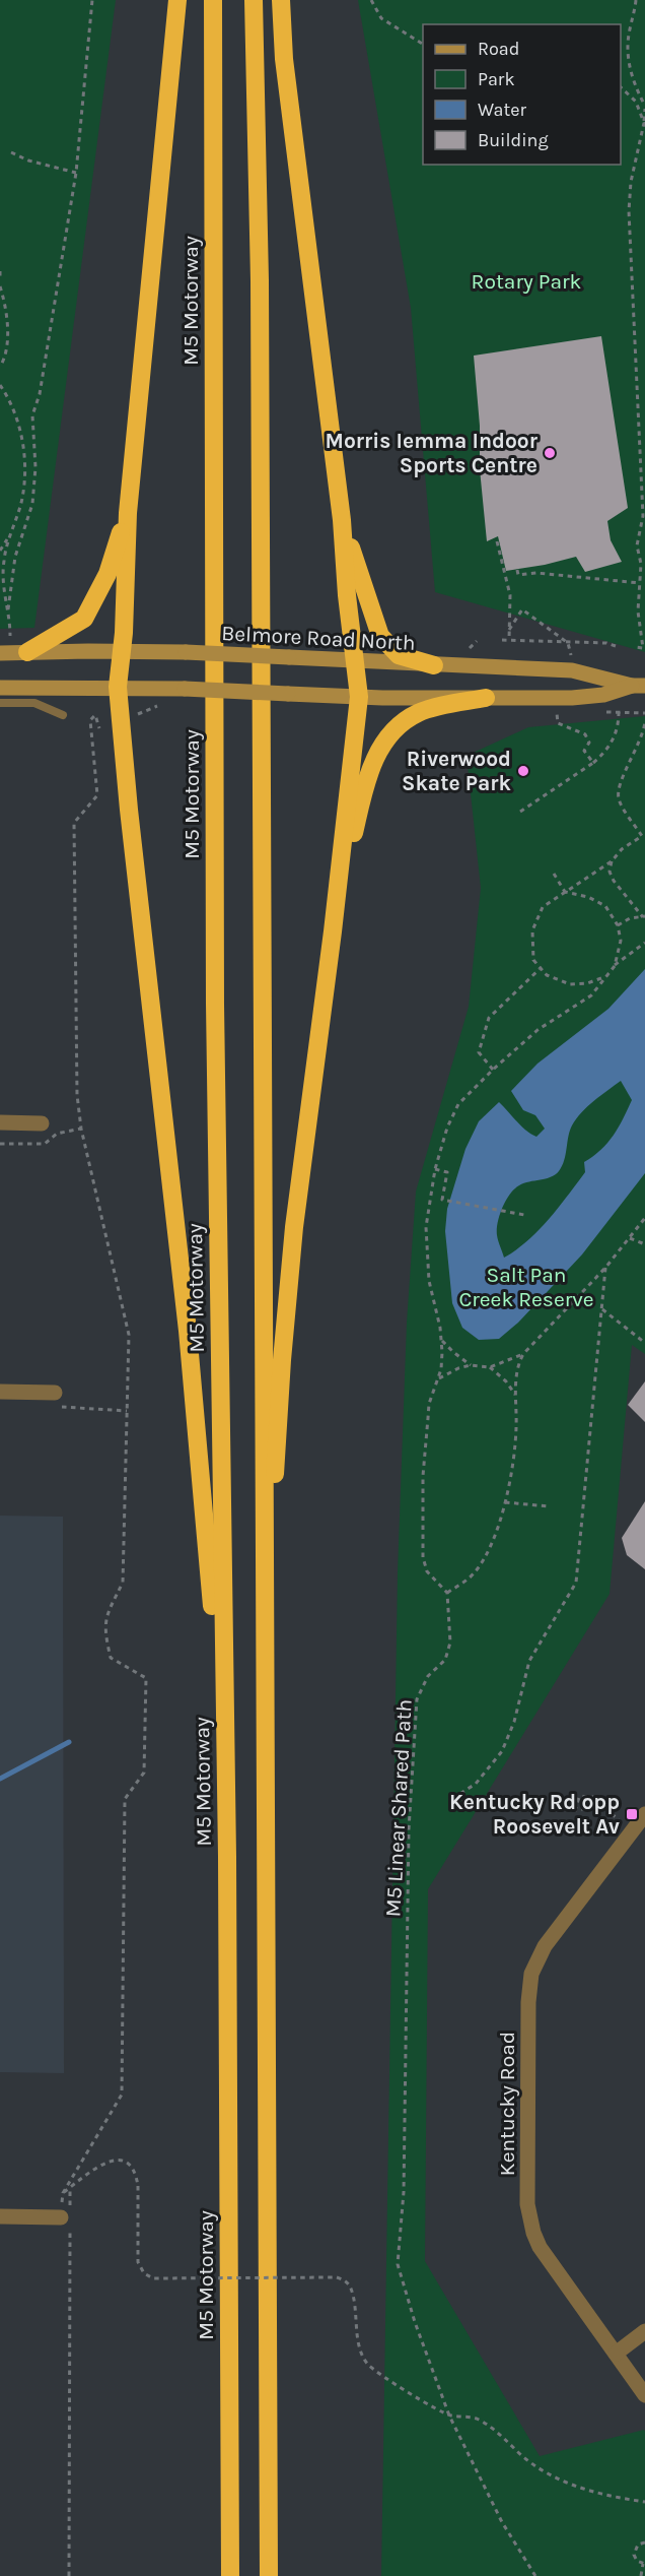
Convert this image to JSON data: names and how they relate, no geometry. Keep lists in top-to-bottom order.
{
  "streets": {
    "highway": ["M5 Motorway"],
    "main road": ["Belmore Road North"],
    "street": ["Kentucky Road"],
    "path": ["M5 Linear Shared Path"]
  },
  "parks": ["Rotary Park", "Salt Pan Creek Reserve"],
  "places": {
    "other": ["Morris Iemma Indoor Sports Centre", "Riverwood Skate Park"],
    "transit": ["Kentucky Rd opp Roosevelt Av"]
  },
  "legend": [
    "Road",
    "Park",
    "Water",
    "Building"
  ]
}
